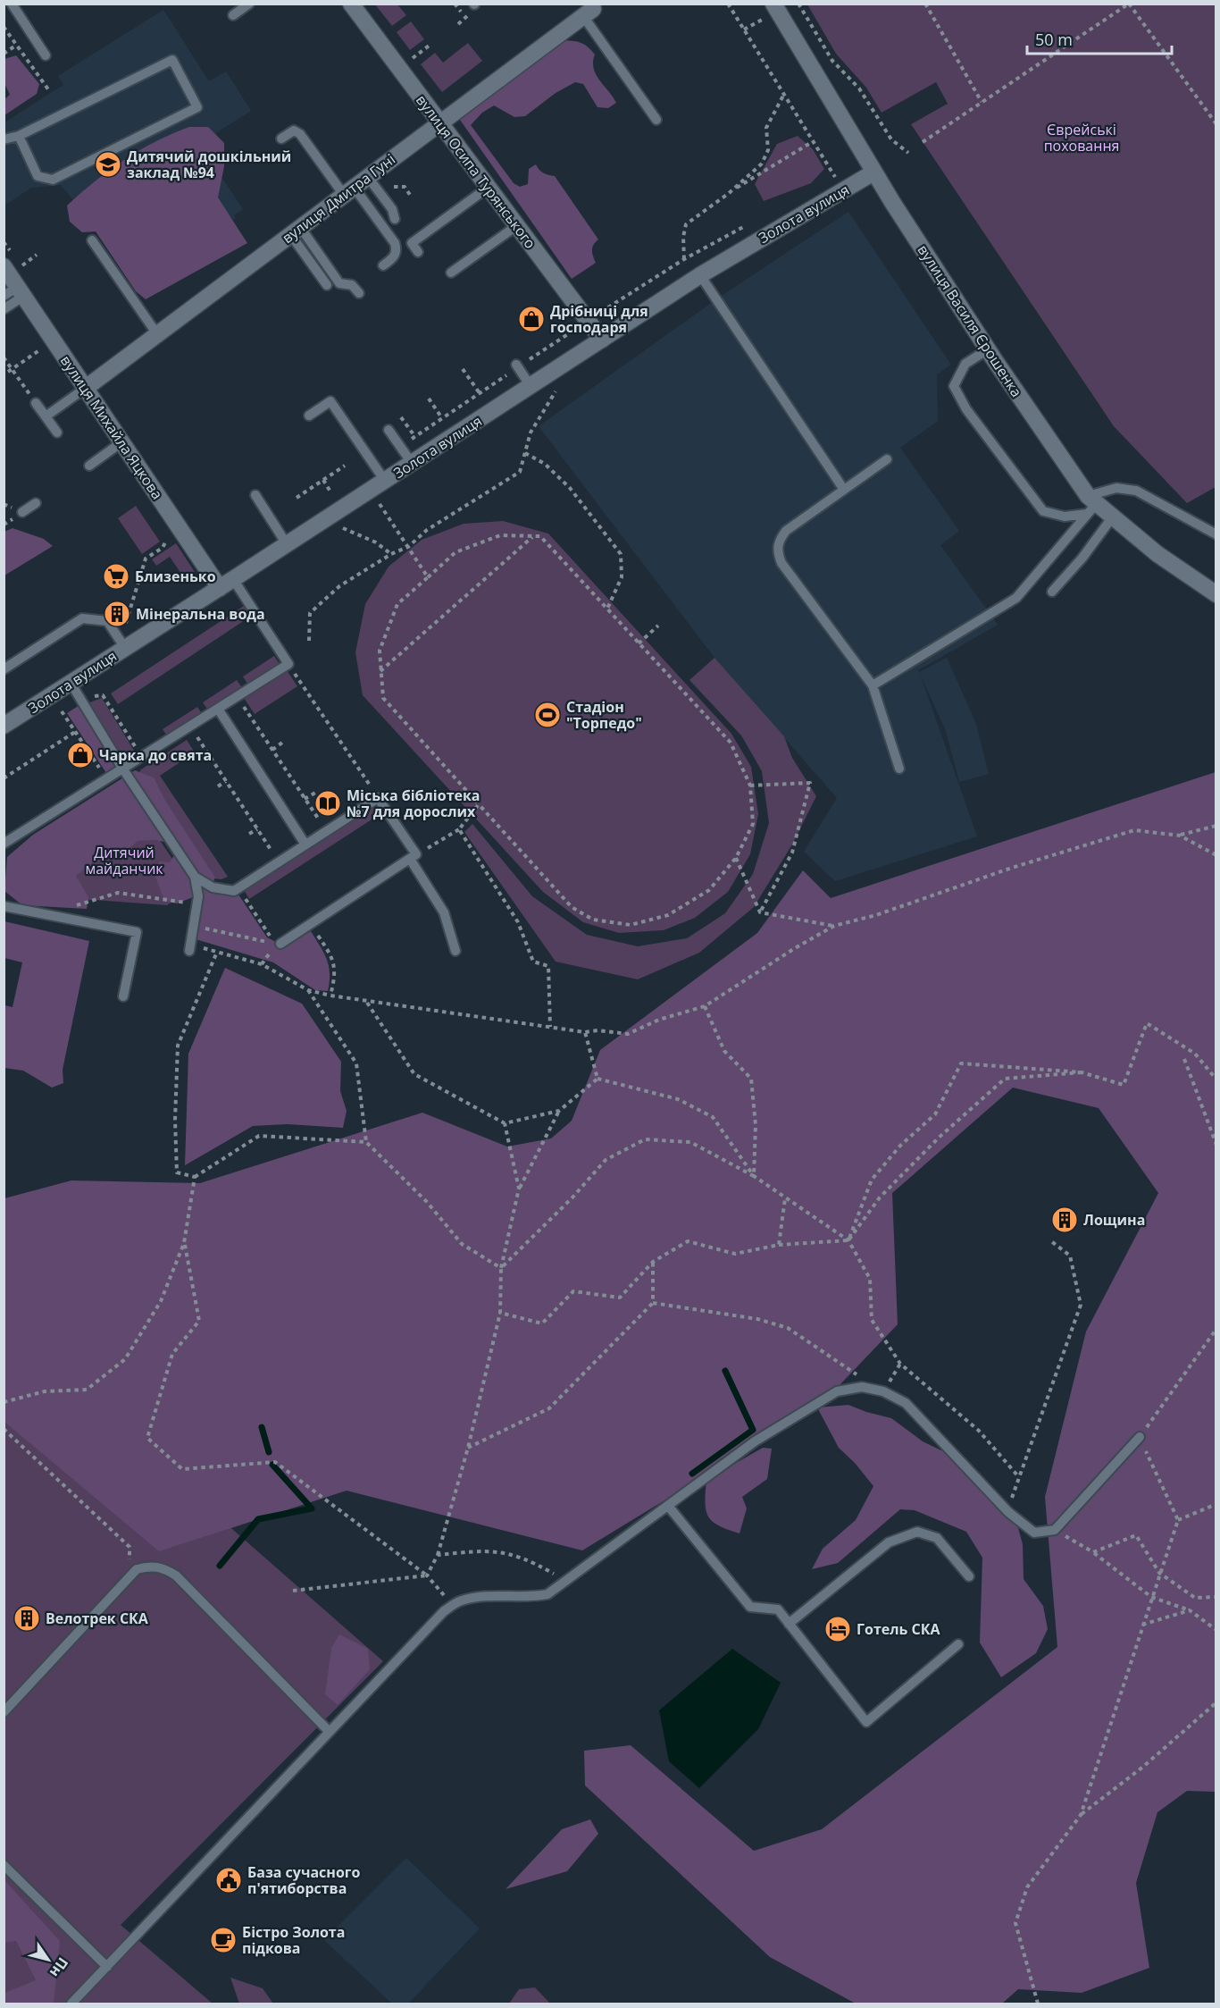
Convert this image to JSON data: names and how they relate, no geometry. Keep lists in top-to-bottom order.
{
  "streets": {
    "street": [
      "вулиця Осипа Турянського",
      "вулиця Дмитра Гуні",
      "Золота вулиця",
      "вулиця Василя Єрошенка",
      "вулиця Михайла Яцкова"
    ]
  },
  "crossings": [
    ["вулиця Осипа Турянського", "вулиця Дмитра Гуні"],
    ["вулиця Осипа Турянського", "Золота вулиця"],
    ["вулиця Дмитра Гуні", "вулиця Михайла Яцкова"],
    ["Золота вулиця", "вулиця Василя Єрошенка"],
    ["Золота вулиця", "вулиця Михайла Яцкова"]
  ],
  "parks": ["Єврейські поховання", "Дитячий майданчик"],
  "places": {
    "school or university": ["Дитячий дошкільний заклад №94"],
    "shop": ["Дрібниці для господаря", "Чарка до свята"],
    "supermarket": ["Близенько"],
    "building": ["Мінеральна вода", "Лощина", "Велотрек СКА"],
    "sports": ["Стадіон \"Торпедо\""],
    "library": ["Міська бібліотека №7 для дорослих"],
    "hotel": ["Готель СКА"],
    "public building": ["База сучасного п'ятиборства"],
    "cafe": ["Бістро Золота підкова"]
  },
  "scale_bar": "50 m",
  "north": "bottom right"
}
